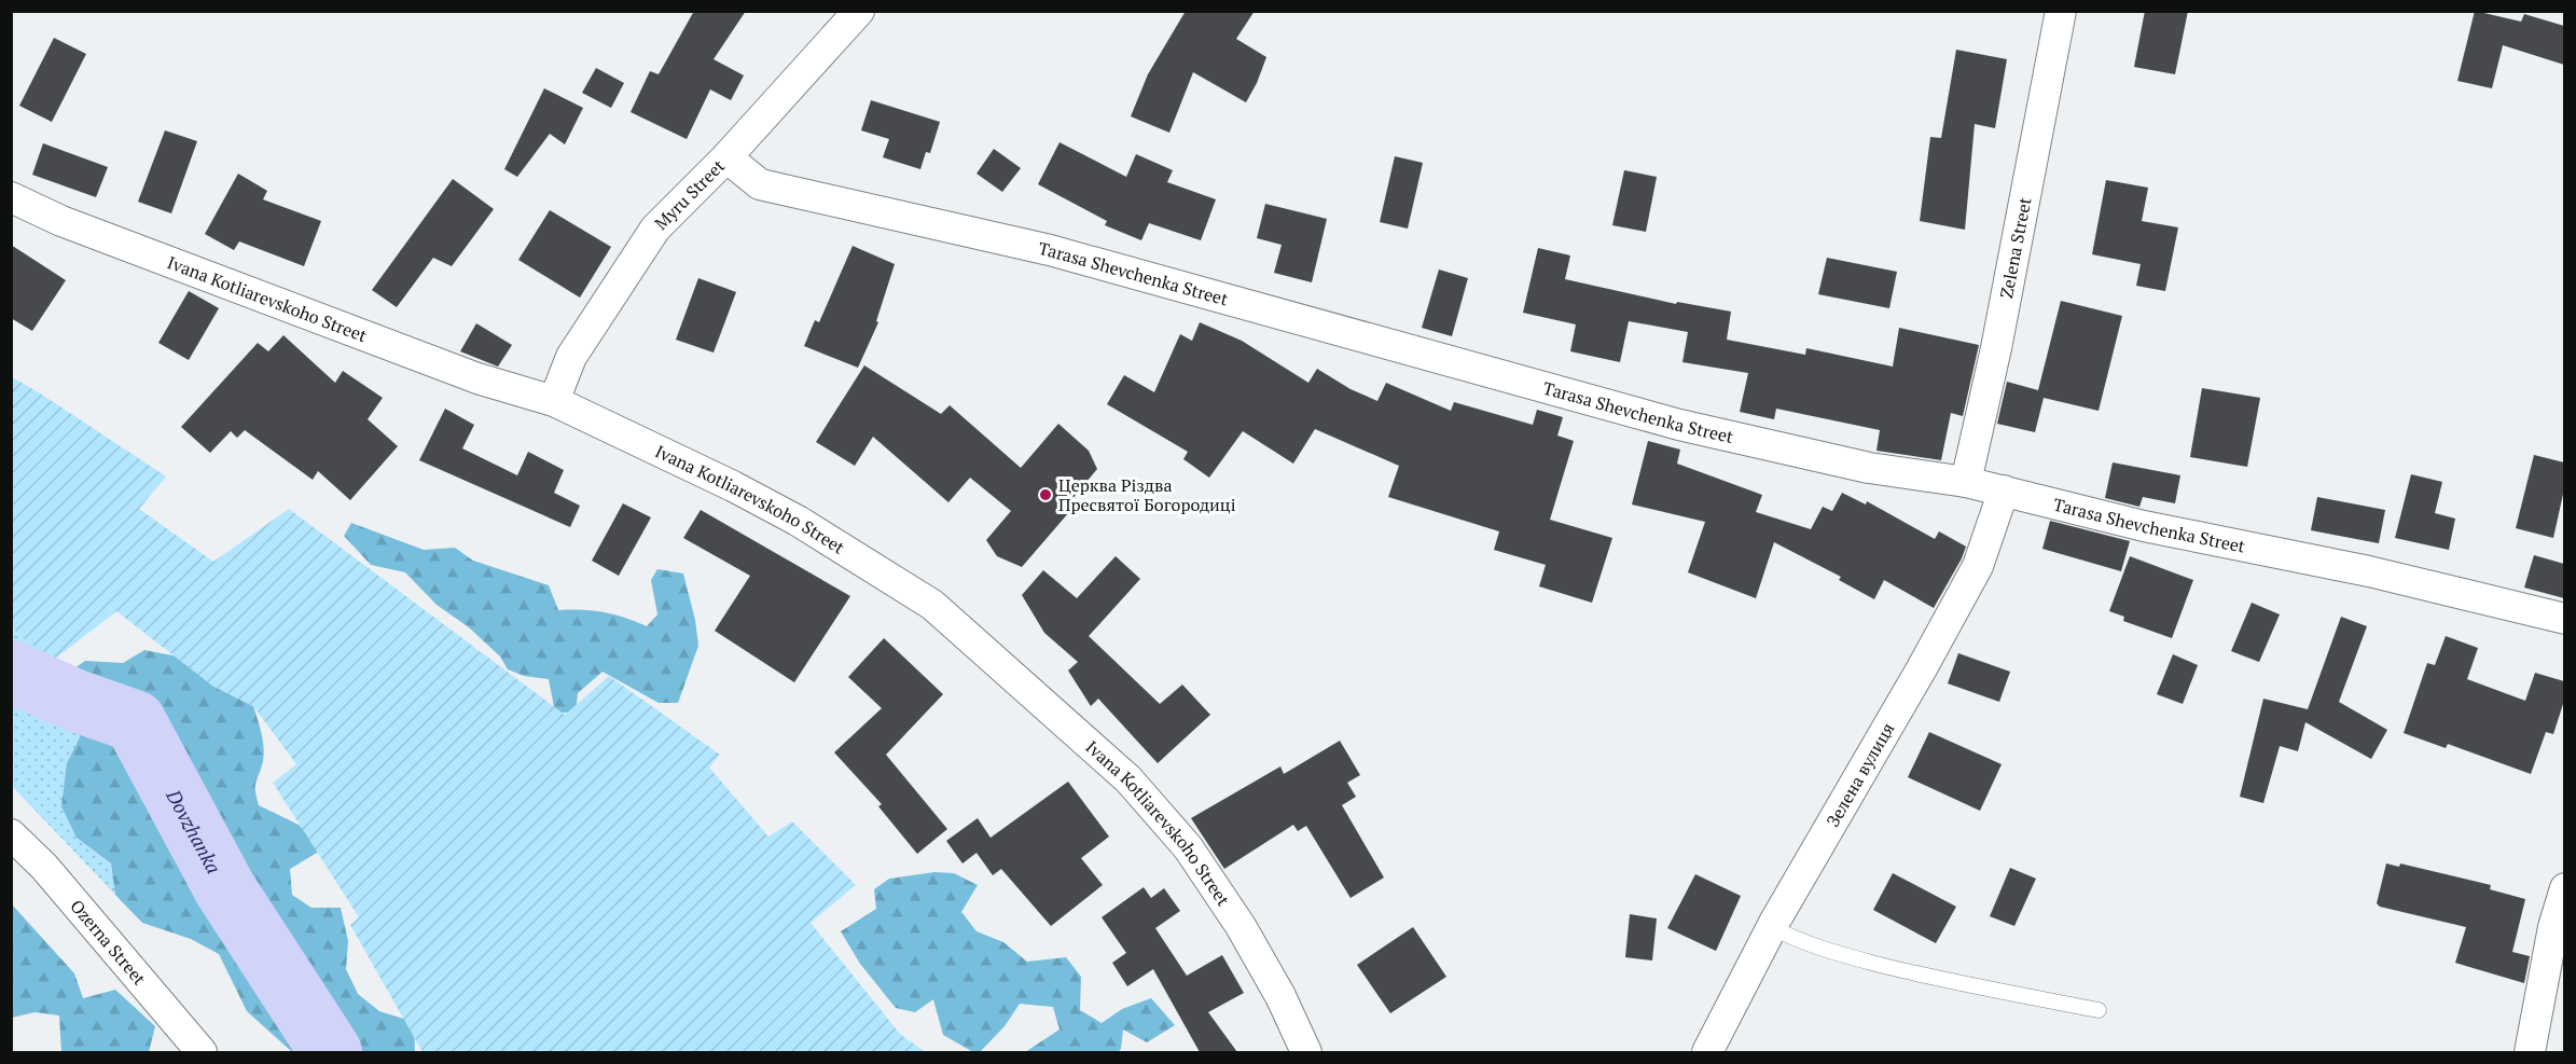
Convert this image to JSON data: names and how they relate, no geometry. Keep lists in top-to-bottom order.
{
  "streets": {
    "street": [
      "Myru Street",
      "Zelena Street",
      "Tarasa Shevchenka Street",
      "Ivana Kotliarevskoho Street",
      "Зелена вулиця",
      "Ozerna Street"
    ]
  },
  "crossings": [
    ["Myru Street", "Tarasa Shevchenka Street"],
    ["Myru Street", "Ivana Kotliarevskoho Street"],
    ["Zelena Street", "Tarasa Shevchenka Street"],
    ["Tarasa Shevchenka Street", "Зелена вулиця"]
  ],
  "water": ["Dovzhanka"],
  "places": ["Церква Різдва Пресвятої Богородиці"]
}
